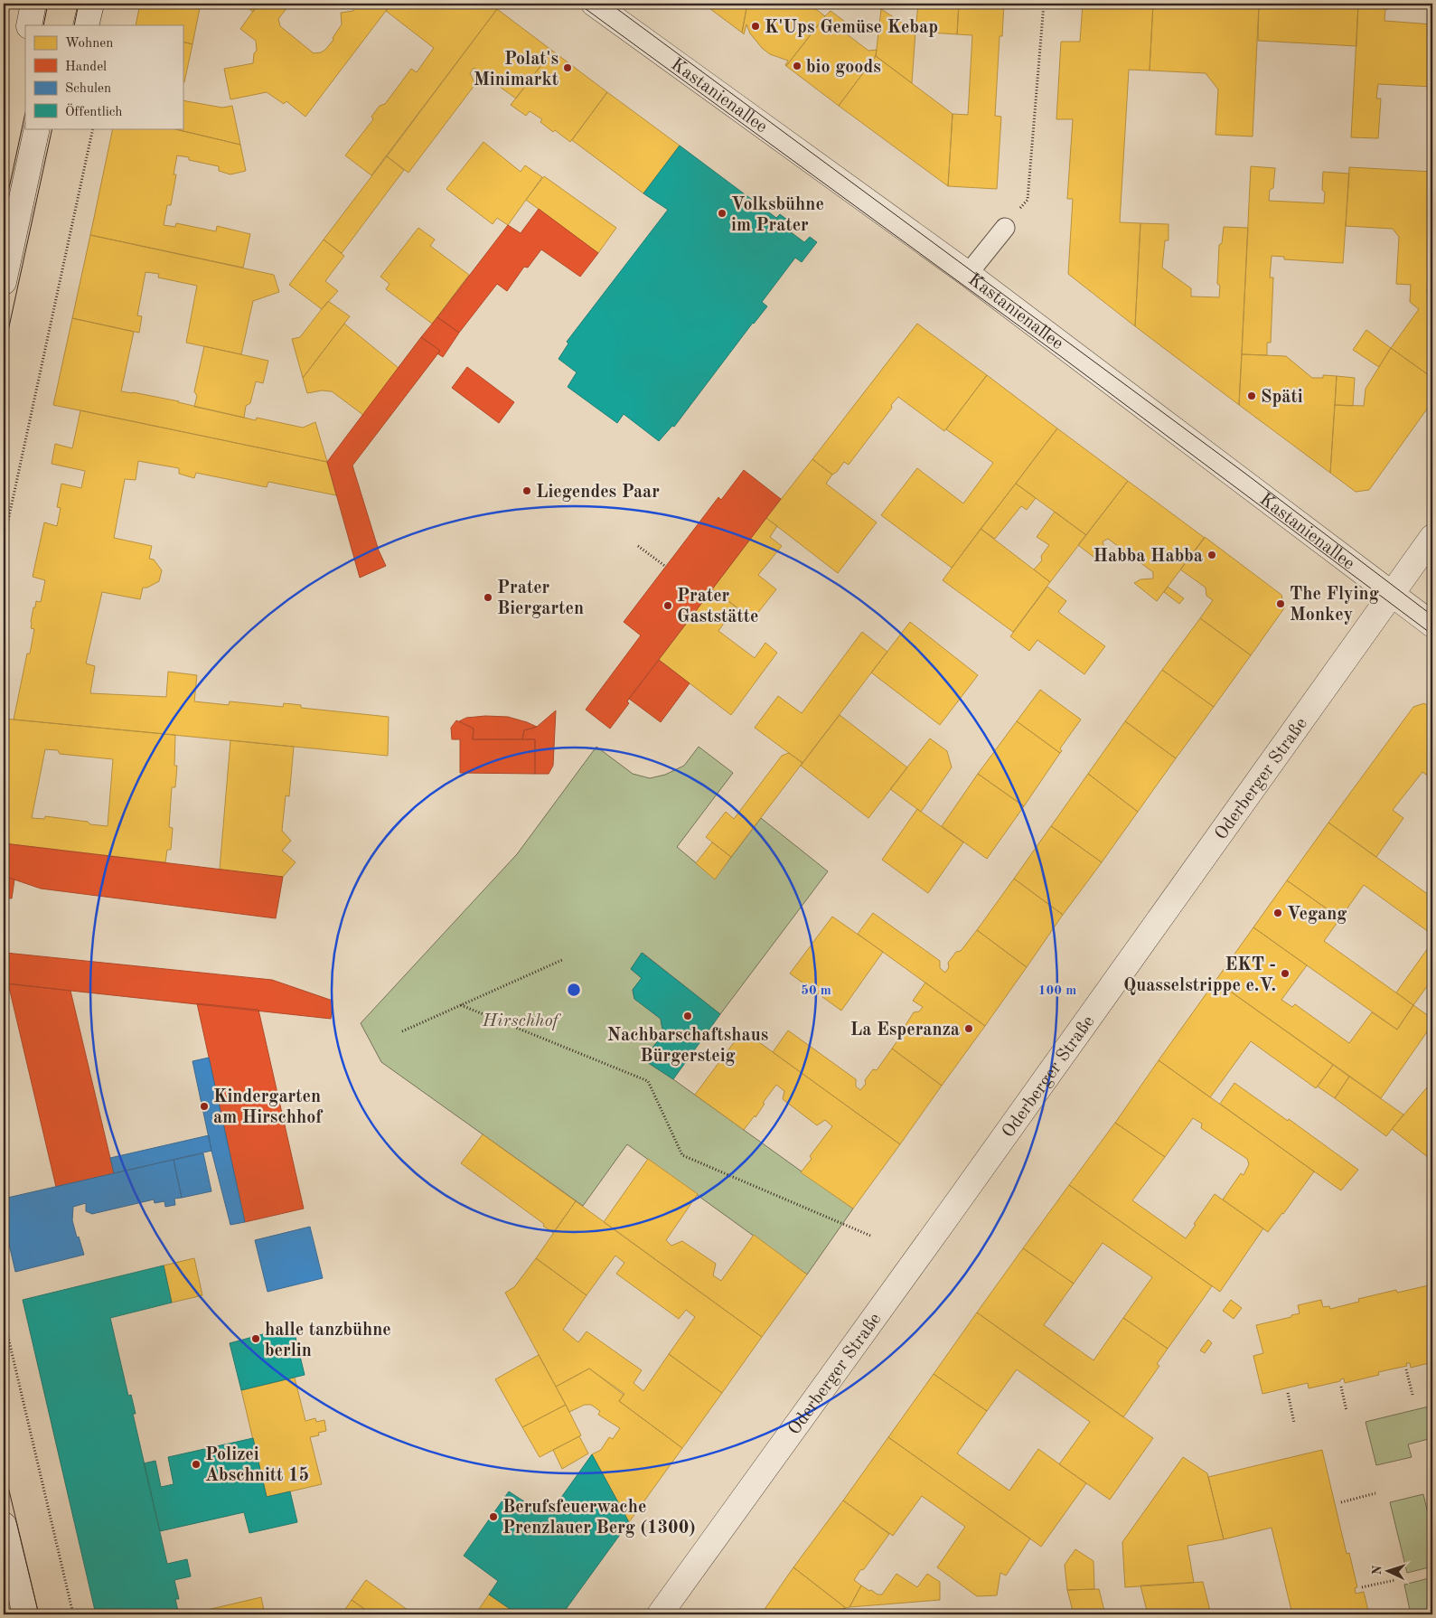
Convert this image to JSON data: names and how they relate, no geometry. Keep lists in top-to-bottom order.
{
  "streets": {
    "street": ["Kastanienallee", "Oderberger Straße"]
  },
  "crossings": [
    ["Kastanienallee", "Oderberger Straße"]
  ],
  "parks": ["Hirschhof"],
  "places": [
    "K'Ups Gemüse Kebap",
    "bio goods",
    "Polat's Minimarkt",
    "Volksbühne im Prater",
    "Späti",
    "Liegendes Paar",
    "Habba Habba",
    "Prater Biergarten",
    "The Flying Monkey",
    "Prater Gaststätte",
    "Vegang",
    "EKT - Quasselstrippe e.V.",
    "Nachbarschaftshaus Bürgersteig",
    "La Esperanza",
    "Kindergarten am Hirschhof",
    "halle tanzbühne berlin",
    "Polizei Abschnitt 15",
    "Berufsfeuerwache Prenzlauer Berg (1300)"
  ],
  "legend": [
    "Wohnen",
    "Handel",
    "Schulen",
    "Öffentlich"
  ],
  "north": "left",
  "rings": ["50 m", "100 m"]
}
